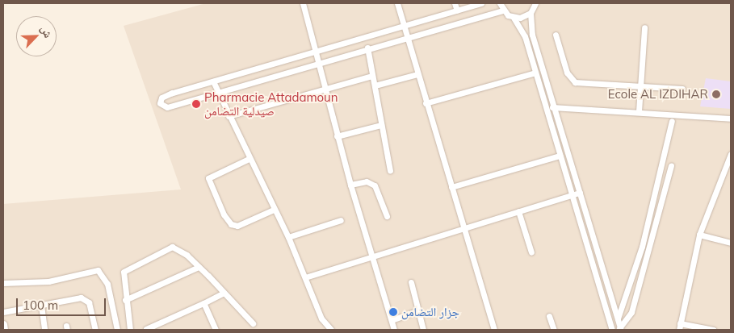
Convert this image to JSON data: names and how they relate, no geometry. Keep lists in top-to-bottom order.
{
  "places": ["Ecole AL IZDIHAR", "Pharmacie Attadamoun صيدلية التضامن", "جزار التضامن"],
  "scale_bar": "100 m",
  "north": "top right"
}
